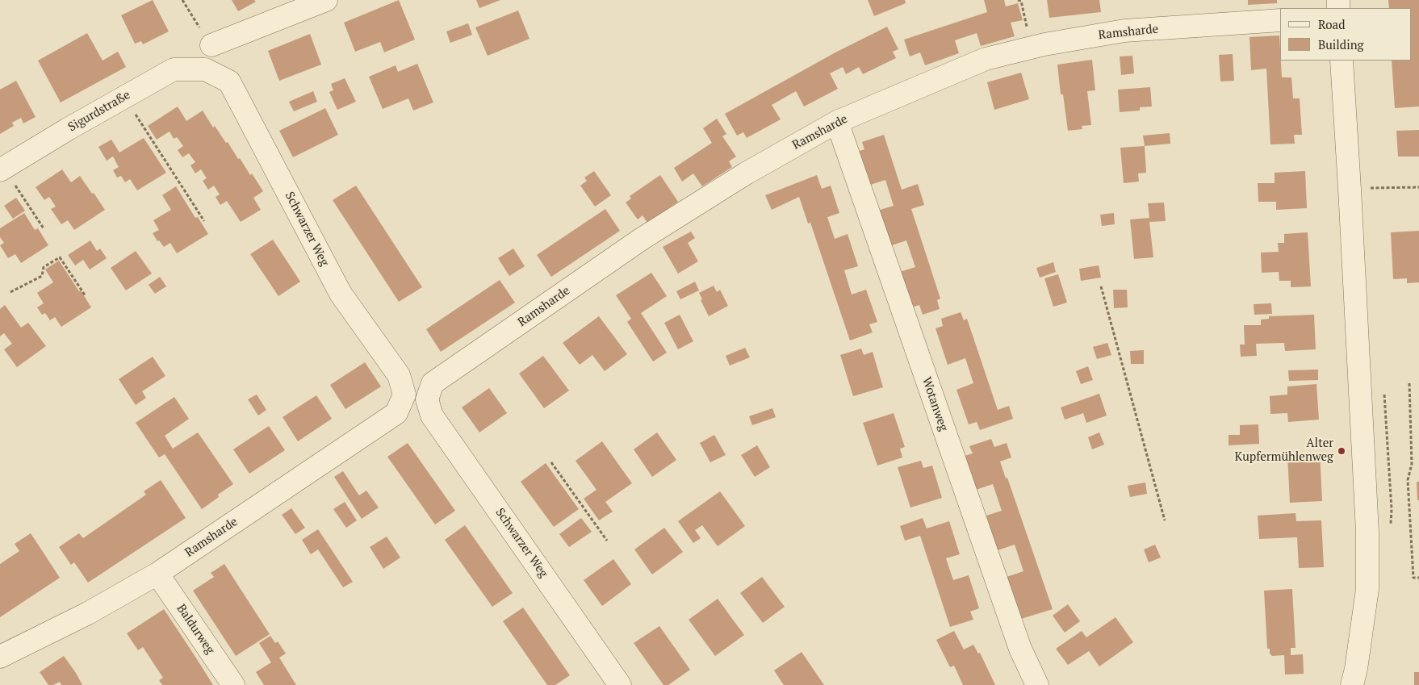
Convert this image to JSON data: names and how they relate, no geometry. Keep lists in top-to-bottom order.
{
  "streets": {
    "street": [
      "Ramsharde",
      "Sigurdstraße",
      "Schwarzer Weg",
      "Wotanweg",
      "Baldurweg"
    ]
  },
  "crossings": [
    ["Ramsharde", "Schwarzer Weg"],
    ["Ramsharde", "Wotanweg"],
    ["Ramsharde", "Baldurweg"],
    ["Sigurdstraße", "Schwarzer Weg"]
  ],
  "places": ["Alter Kupfermühlenweg"],
  "legend": ["Road", "Building"]
}
